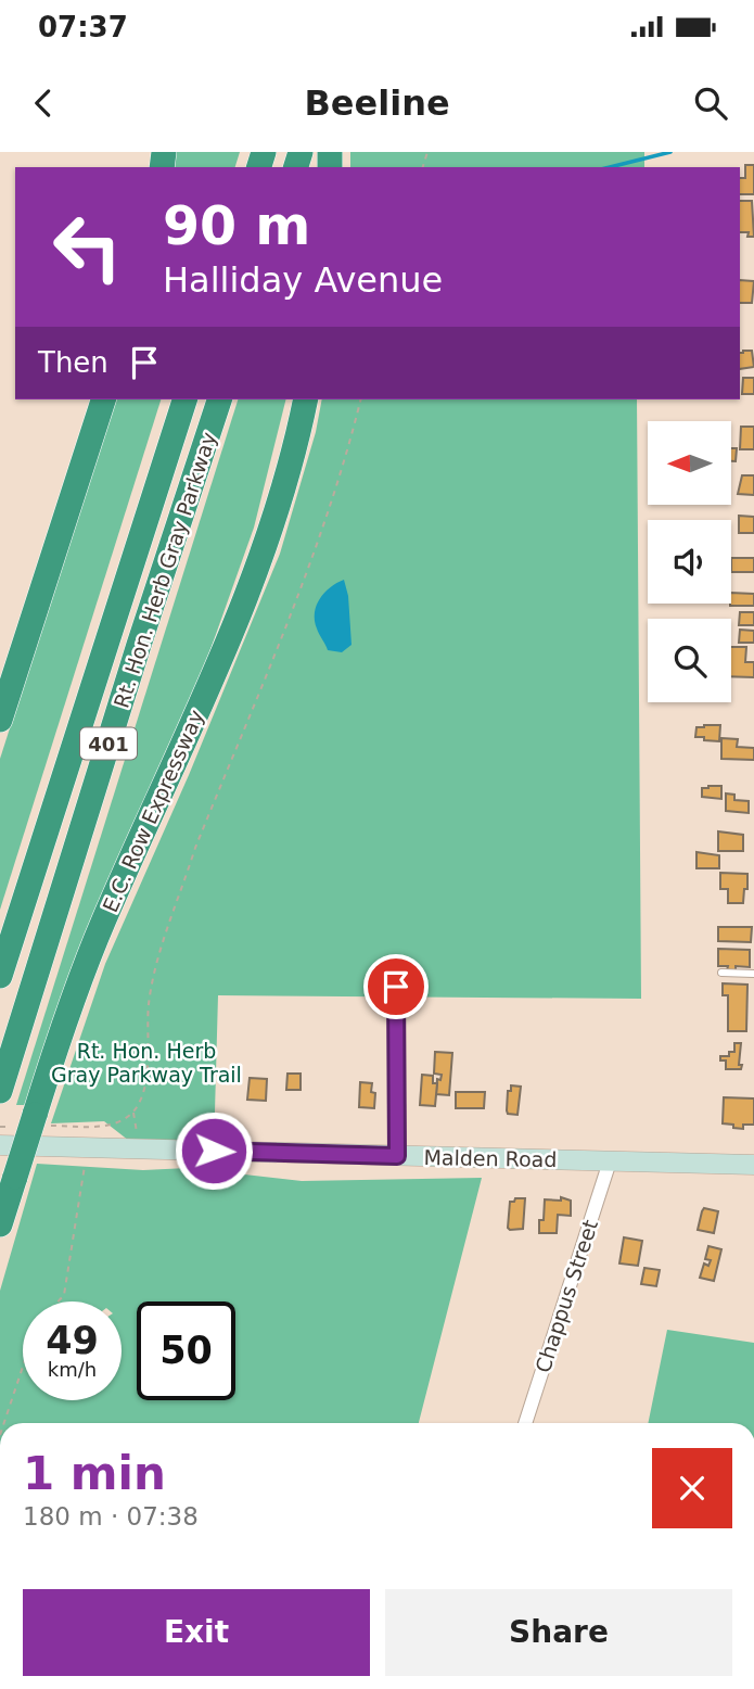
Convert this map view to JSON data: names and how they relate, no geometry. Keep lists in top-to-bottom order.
{
  "streets": {
    "highway": ["Rt. Hon. Herb Gray Parkway", "401", "E.C. Row Expressway"],
    "main road": ["Malden Road"],
    "street": ["Chappus Street"]
  },
  "crossings": [
    ["Malden Road", "Chappus Street"]
  ],
  "parks": ["Rt. Hon. Herb Gray Parkway Trail"],
  "north": "left",
  "page": {
    "status": "07:37",
    "header": "Beeline",
    "turn": ["90 m", "Halliday Avenue"],
    "then": "Then",
    "speed": "49 km/h",
    "limit": "50",
    "heading": ["1 min", "180 m · 07:38"],
    "buttons": ["Exit", "Share"]
  }
}
